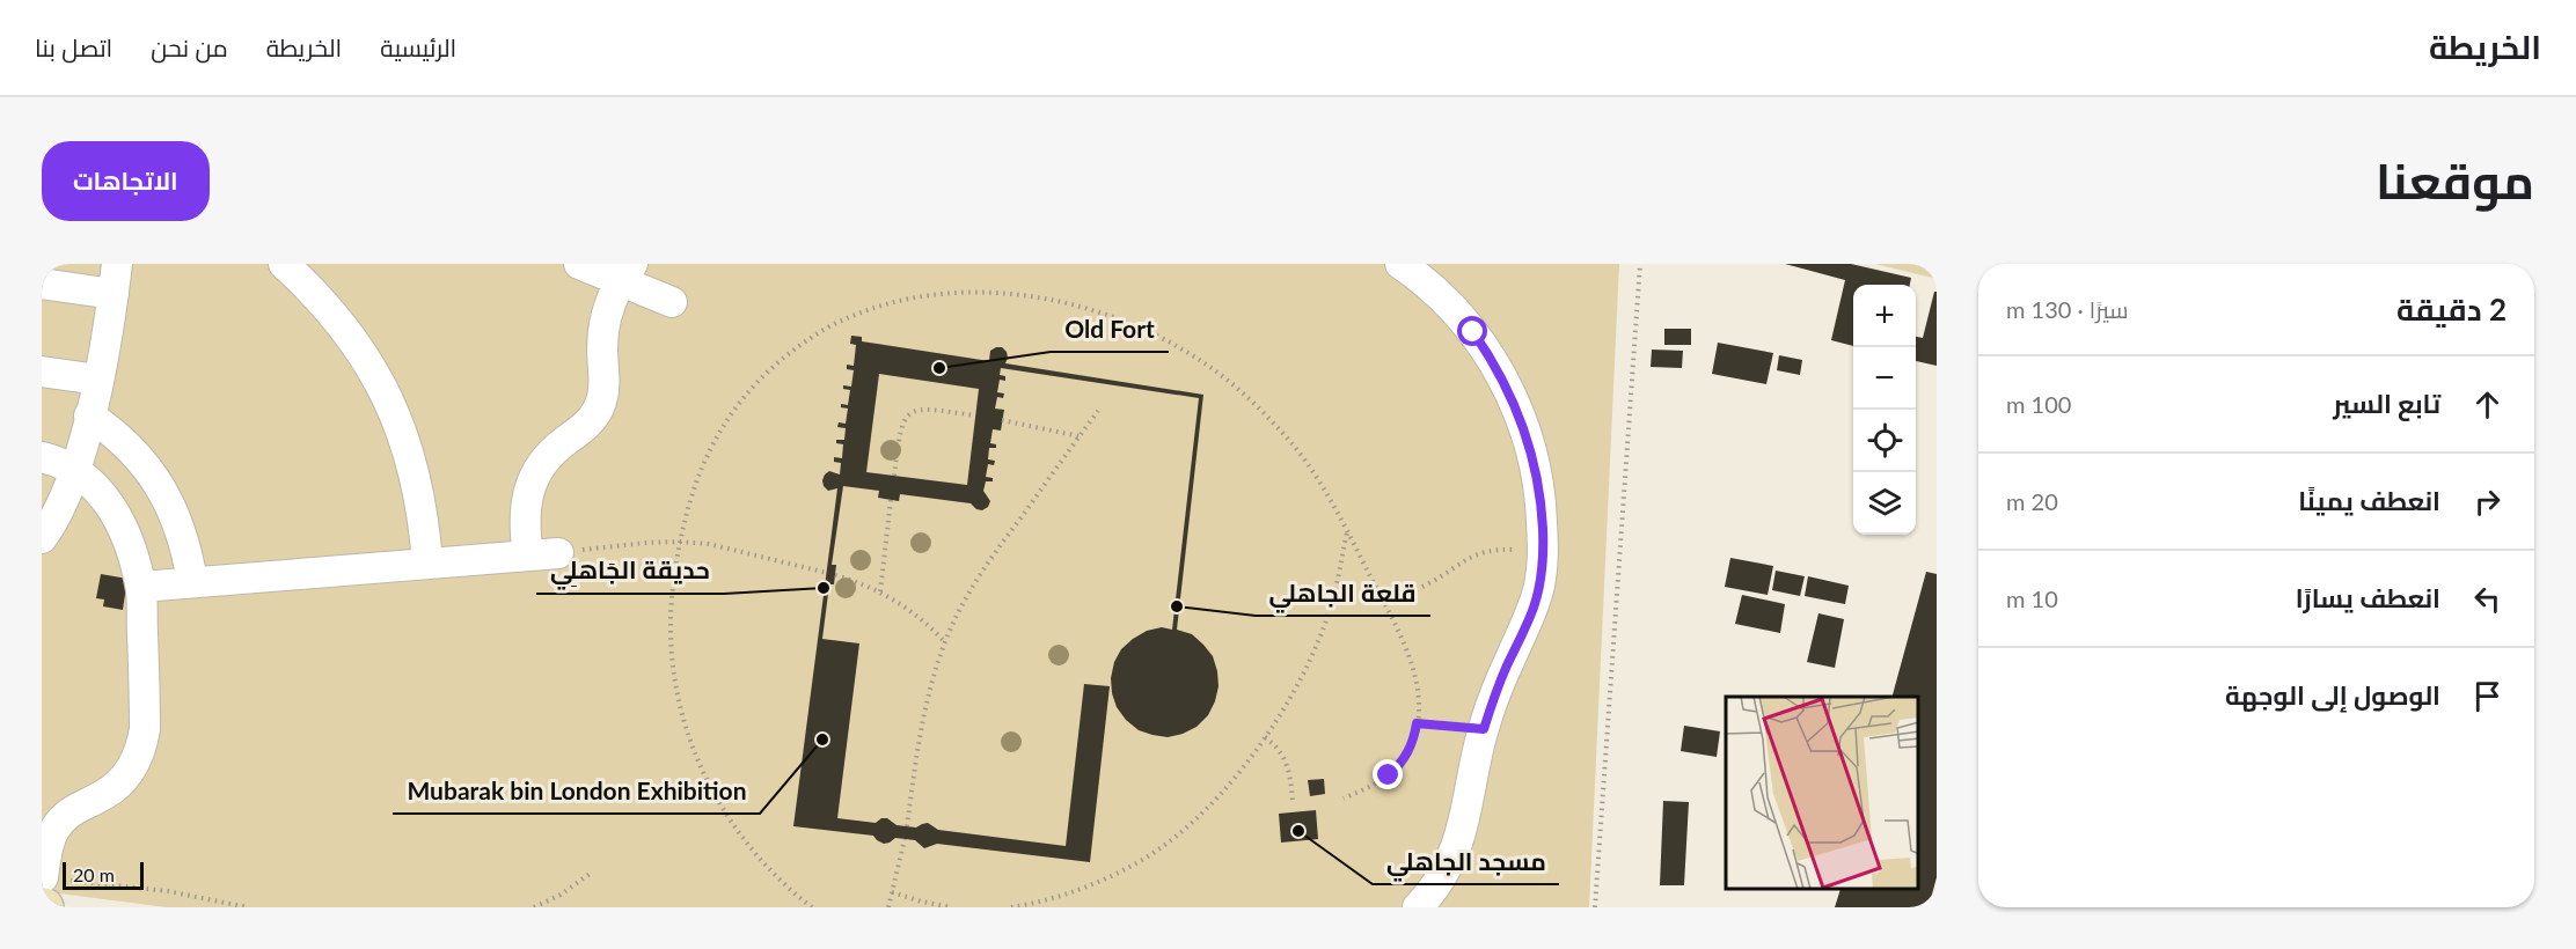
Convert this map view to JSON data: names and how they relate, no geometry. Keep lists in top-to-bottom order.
{
  "places": [
    "Old Fort",
    "حديقة الجَاهلِي",
    "قلعة الجاهلي",
    "Mubarak bin London Exhibition",
    "مسجد الجاهلي"
  ],
  "scale_bar": "20 m",
  "page": {
    "header": "الخريطة",
    "nav": [
      "الرئيسية",
      "الخريطة",
      "من نحن",
      "اتصل بنا"
    ],
    "title": "موقعنا",
    "buttons": "الاتجاهات",
    "heading": ["2 دقيقة", "سيرًا · 130 m"],
    "map_buttons": ["+", "−"],
    "list": [
      ["تابع السير", "100 m"],
      ["انعطف يمينًا", "20 m"],
      ["انعطف يسارًا", "10 m"],
      "الوصول إلى الوجهة"
    ],
    "scale": "20 m"
  }
}
